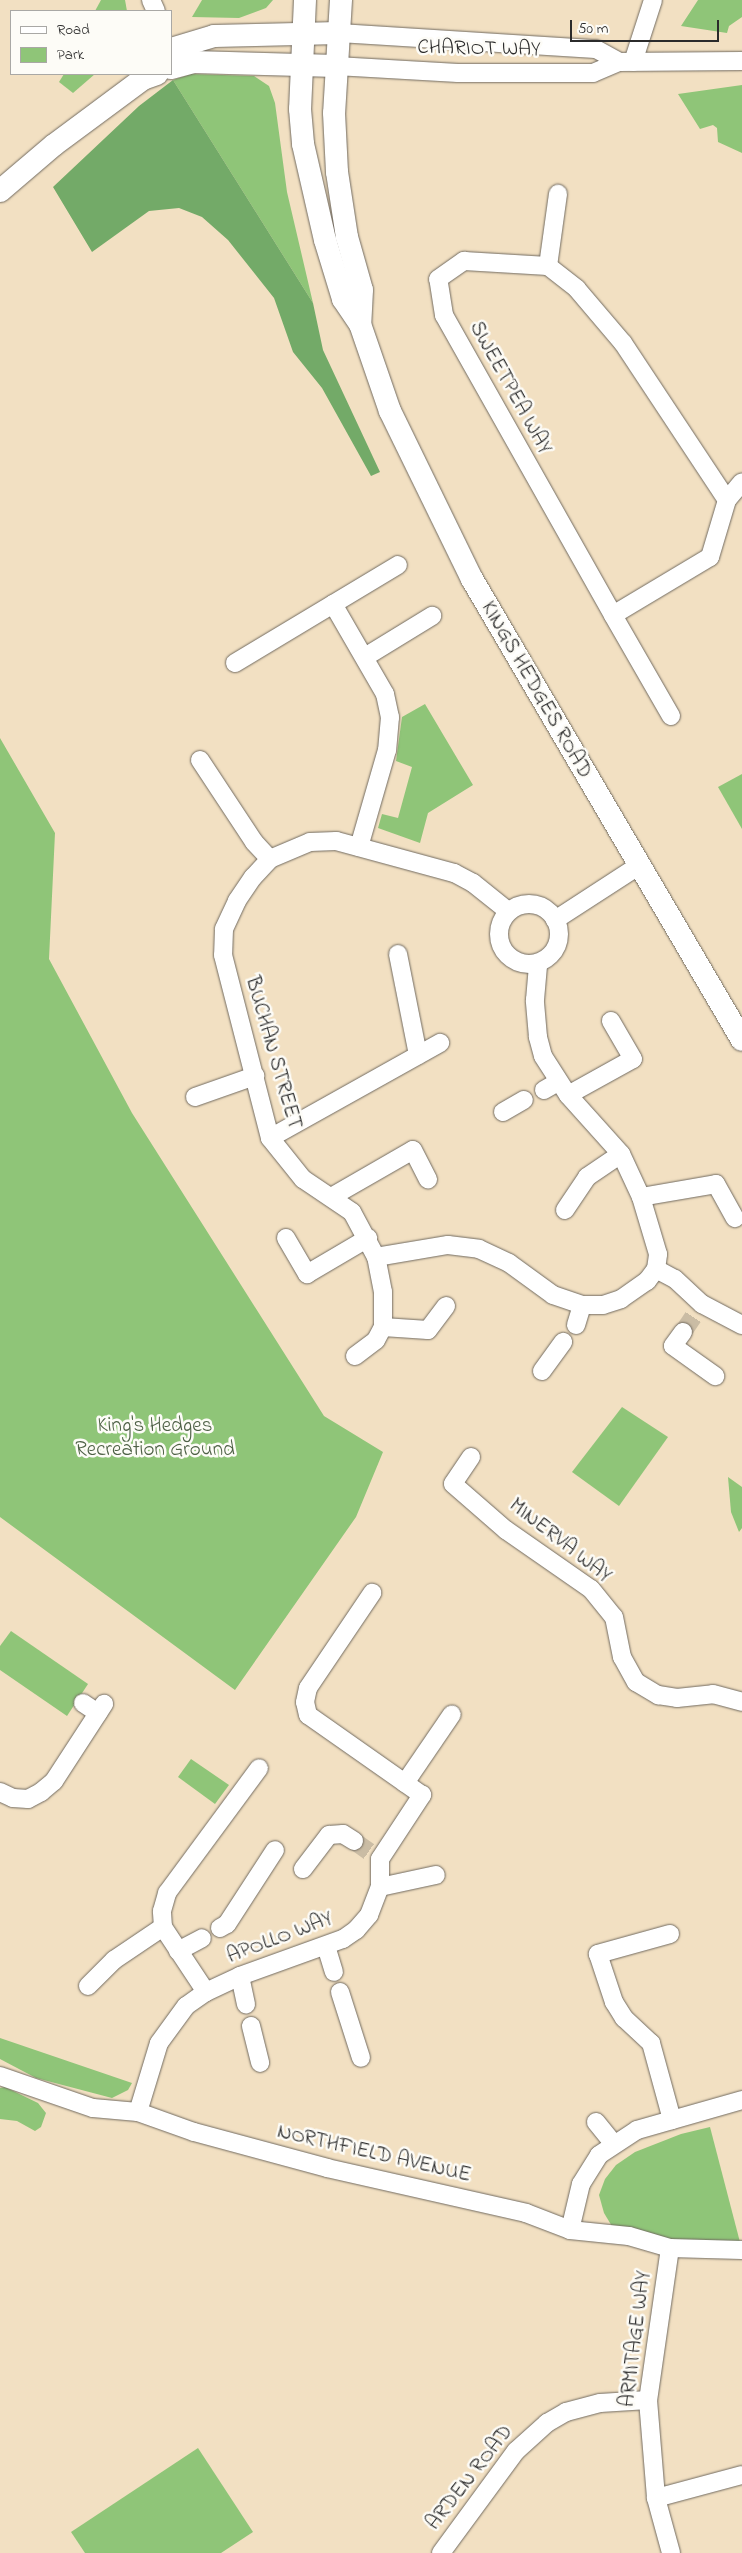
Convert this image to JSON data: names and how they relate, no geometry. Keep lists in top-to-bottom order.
{
  "streets": {
    "street": [
      "CHARIOT WAY",
      "SWEETPEA WAY",
      "KINGS HEDGES ROAD",
      "BUCHAN STREET",
      "MINERVA WAY",
      "APOLLO WAY",
      "NORTHFIELD AVENUE",
      "ARMITAGE WAY",
      "ARDEN ROAD"
    ]
  },
  "crossings": [
    ["CHARIOT WAY", "KINGS HEDGES ROAD"],
    ["APOLLO WAY", "NORTHFIELD AVENUE"],
    ["NORTHFIELD AVENUE", "ARMITAGE WAY"],
    ["ARMITAGE WAY", "ARDEN ROAD"]
  ],
  "parks": ["King's Hedges Recreation Ground"],
  "legend": ["Road", "Park"],
  "scale_bar": "50 m"
}
